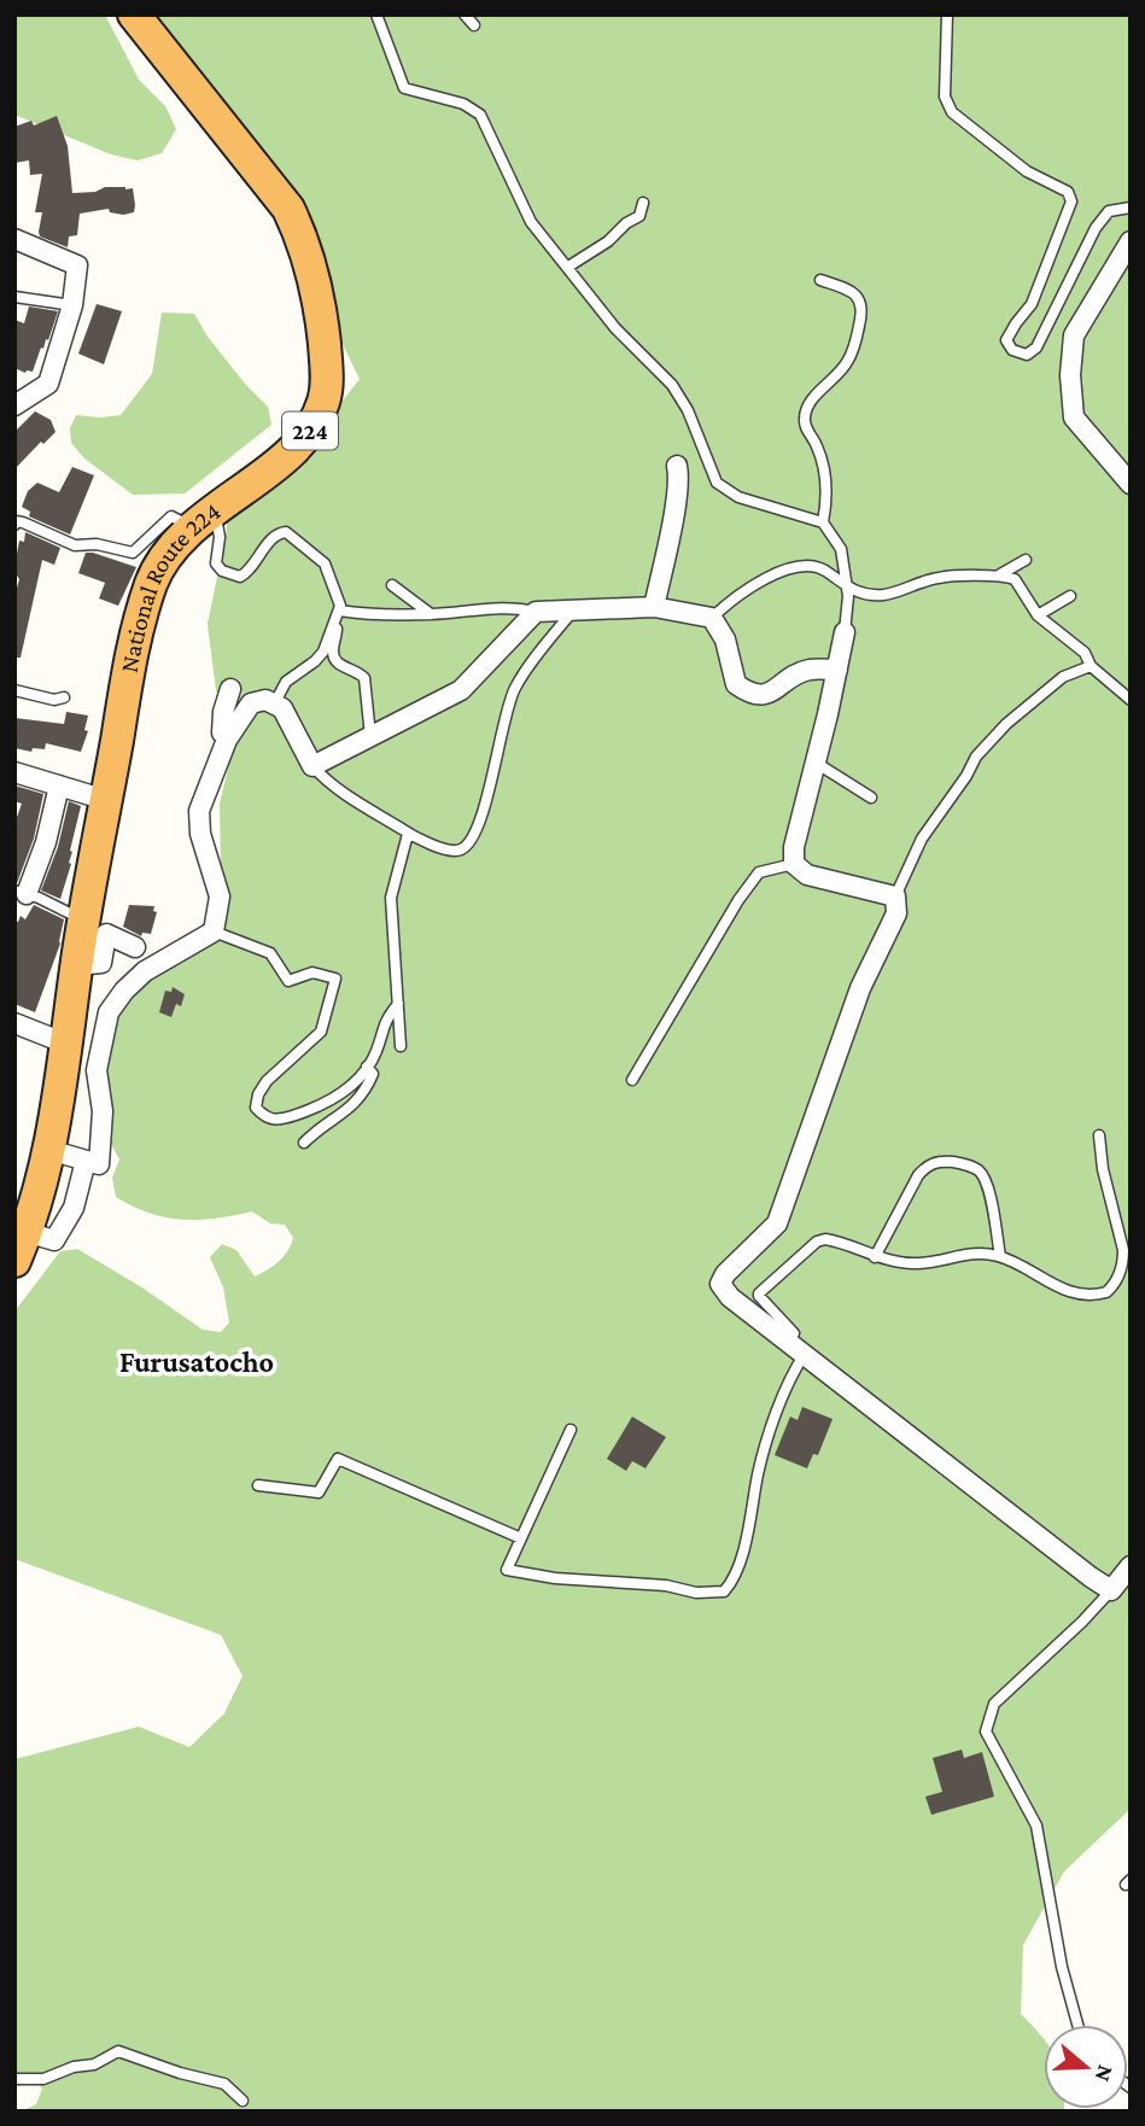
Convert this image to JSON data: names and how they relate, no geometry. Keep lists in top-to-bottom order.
{
  "streets": {
    "highway": ["224", "National Route 224"]
  },
  "districts": ["Furusatocho"],
  "north": "right"
}
